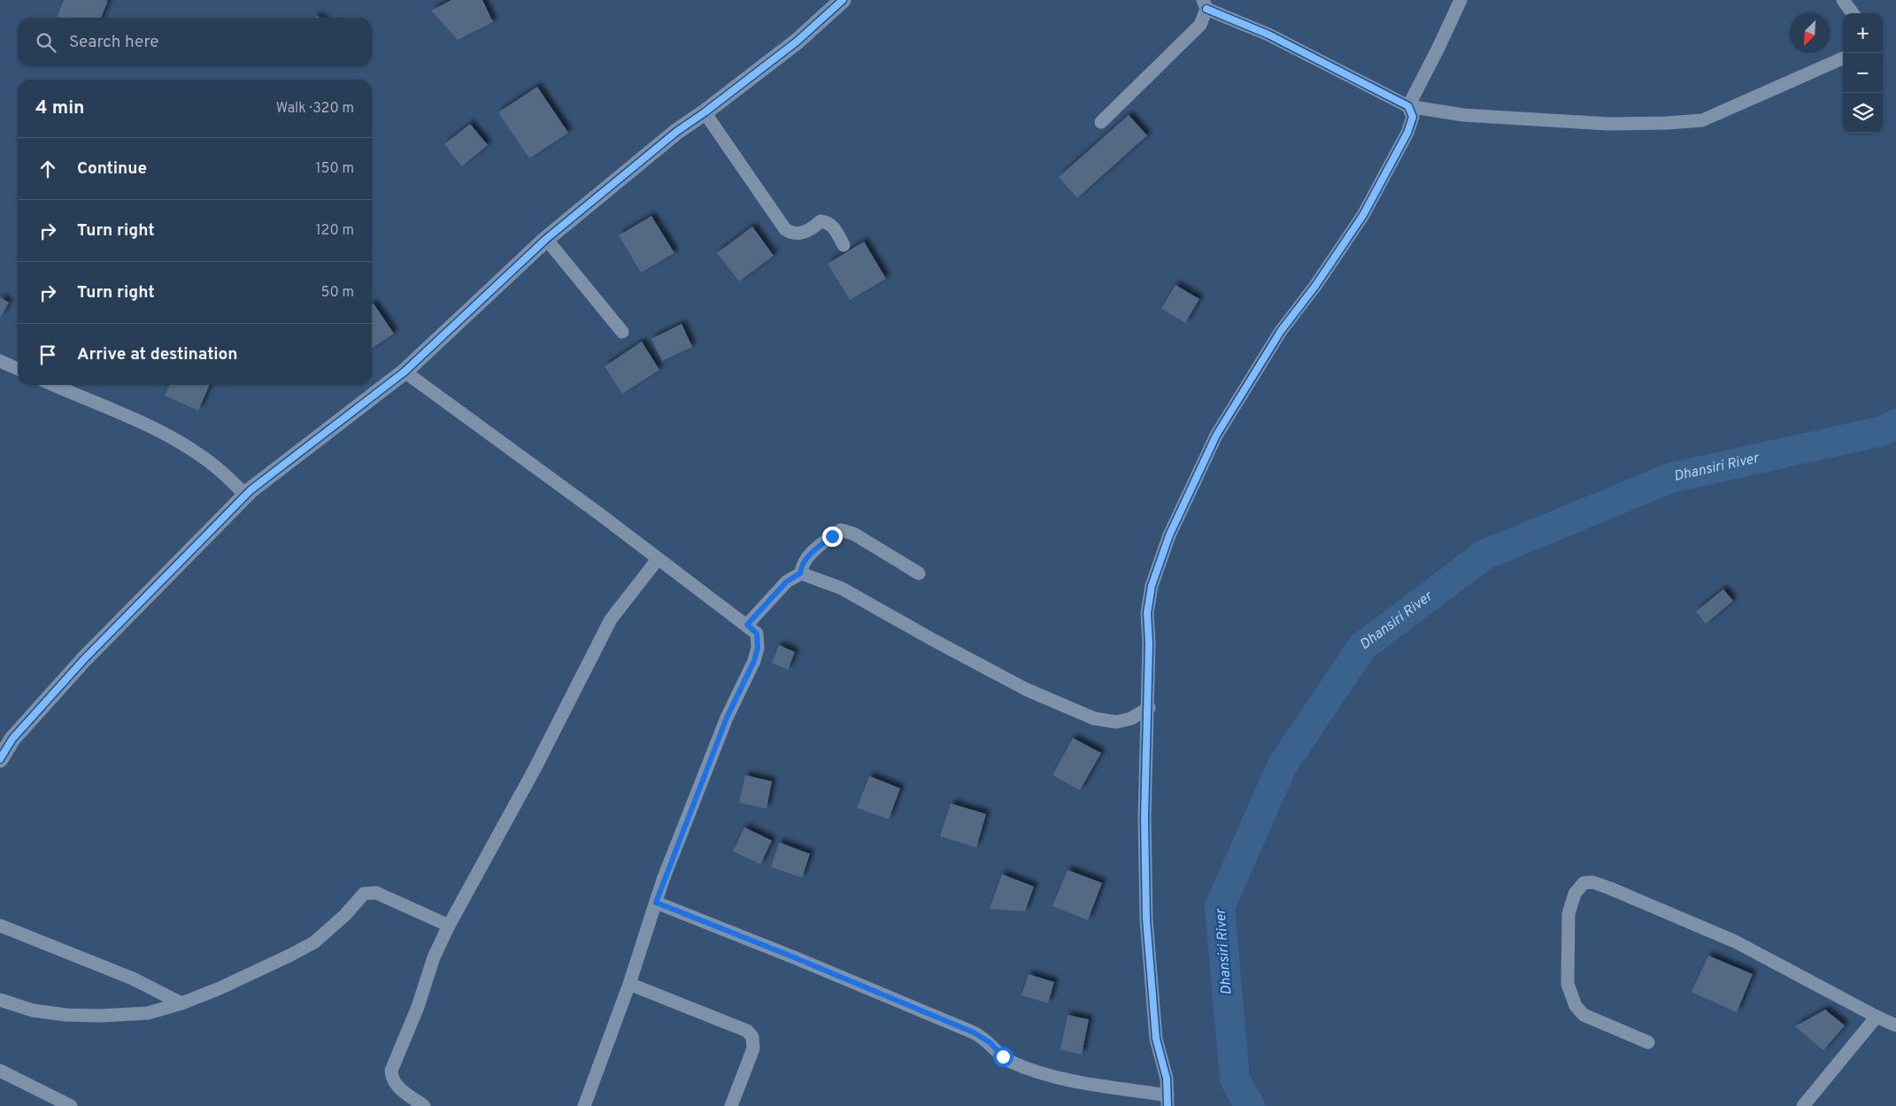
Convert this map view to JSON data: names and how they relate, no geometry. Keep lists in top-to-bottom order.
{
  "water": ["Dhansiri River"],
  "north": "bottom left",
  "page": {
    "map_buttons": ["+", "−"],
    "search": "Search here",
    "heading": ["4 min", "Walk · 320 m"],
    "list": [
      ["Continue", "150 m"],
      ["Turn right", "120 m"],
      ["Turn right", "50 m"],
      "Arrive at destination"
    ]
  }
}
